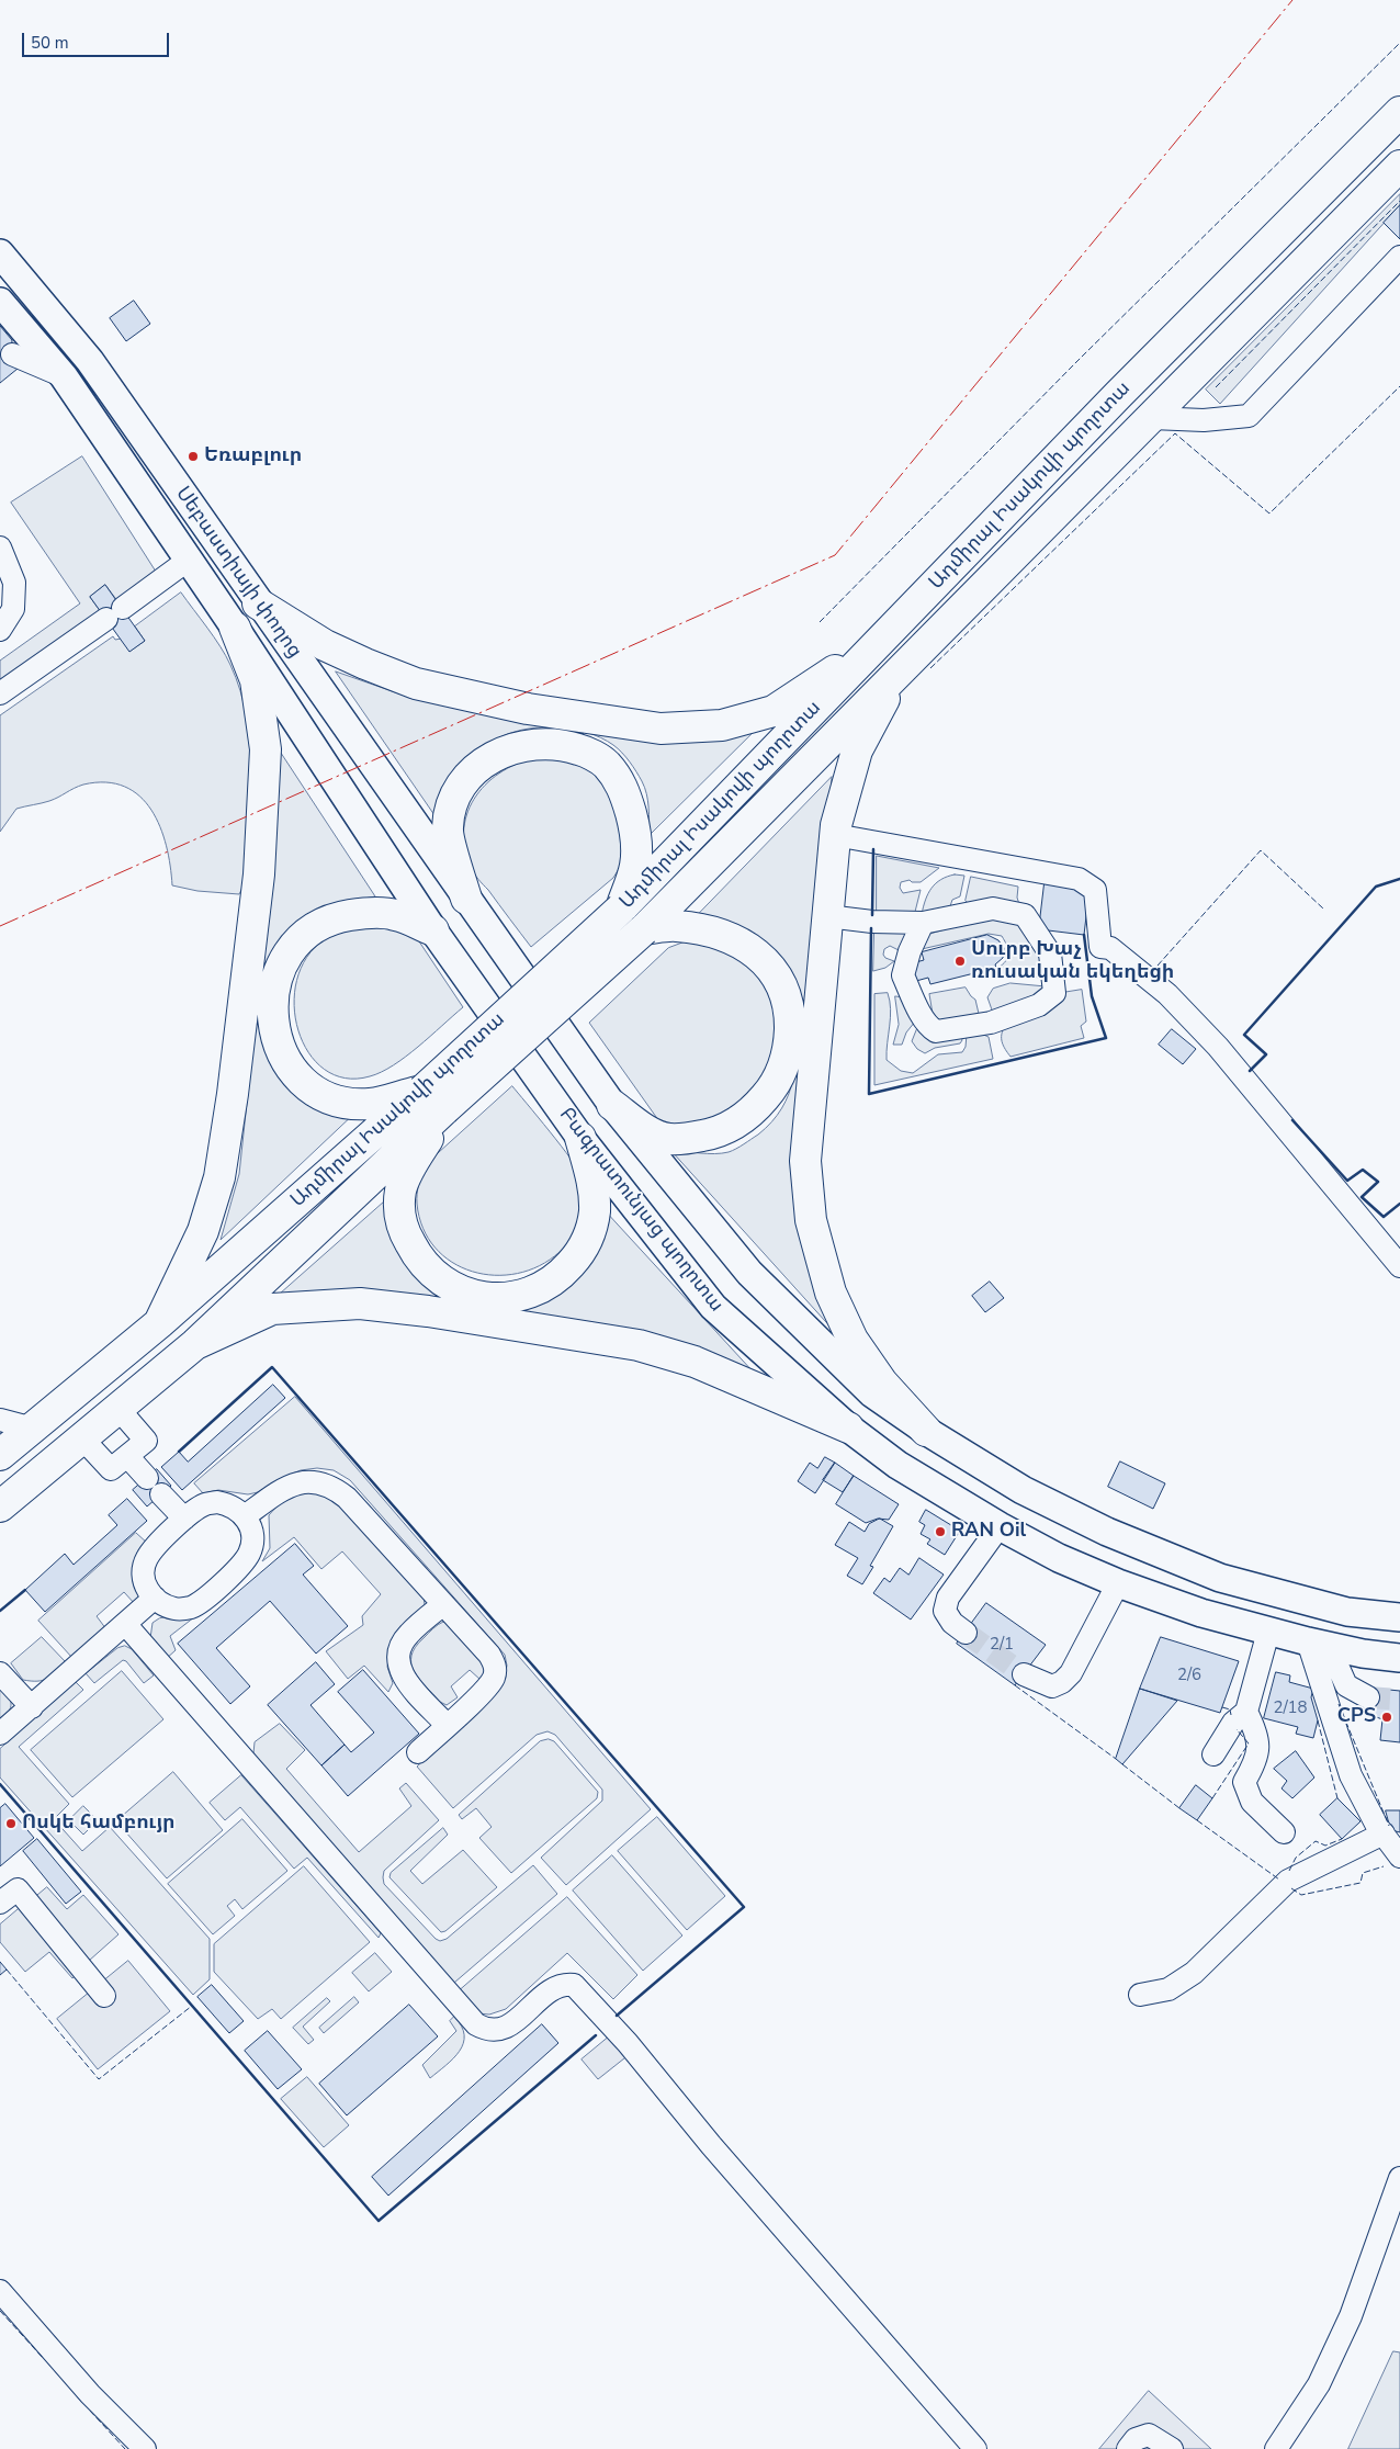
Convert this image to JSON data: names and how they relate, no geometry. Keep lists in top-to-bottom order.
{
  "streets": {
    "highway": ["Ադմիրալ Իսակովի պողոտա"],
    "main road": ["Սեբաստիայի փողոց", "Բագրատունյաց պողոտա"]
  },
  "crossings": [
    ["Սեբաստիայի փողոց", "Բագրատունյաց պողոտա"]
  ],
  "places": [
    "Եռաբլուր",
    "Սուրբ Խաչ ռուսական եկեղեցի",
    "RAN Oil",
    "CPS",
    "Ոսկե համբույր"
  ],
  "house_numbers": ["2/1", "2/6", "2/18"],
  "scale_bar": "50 m"
}
